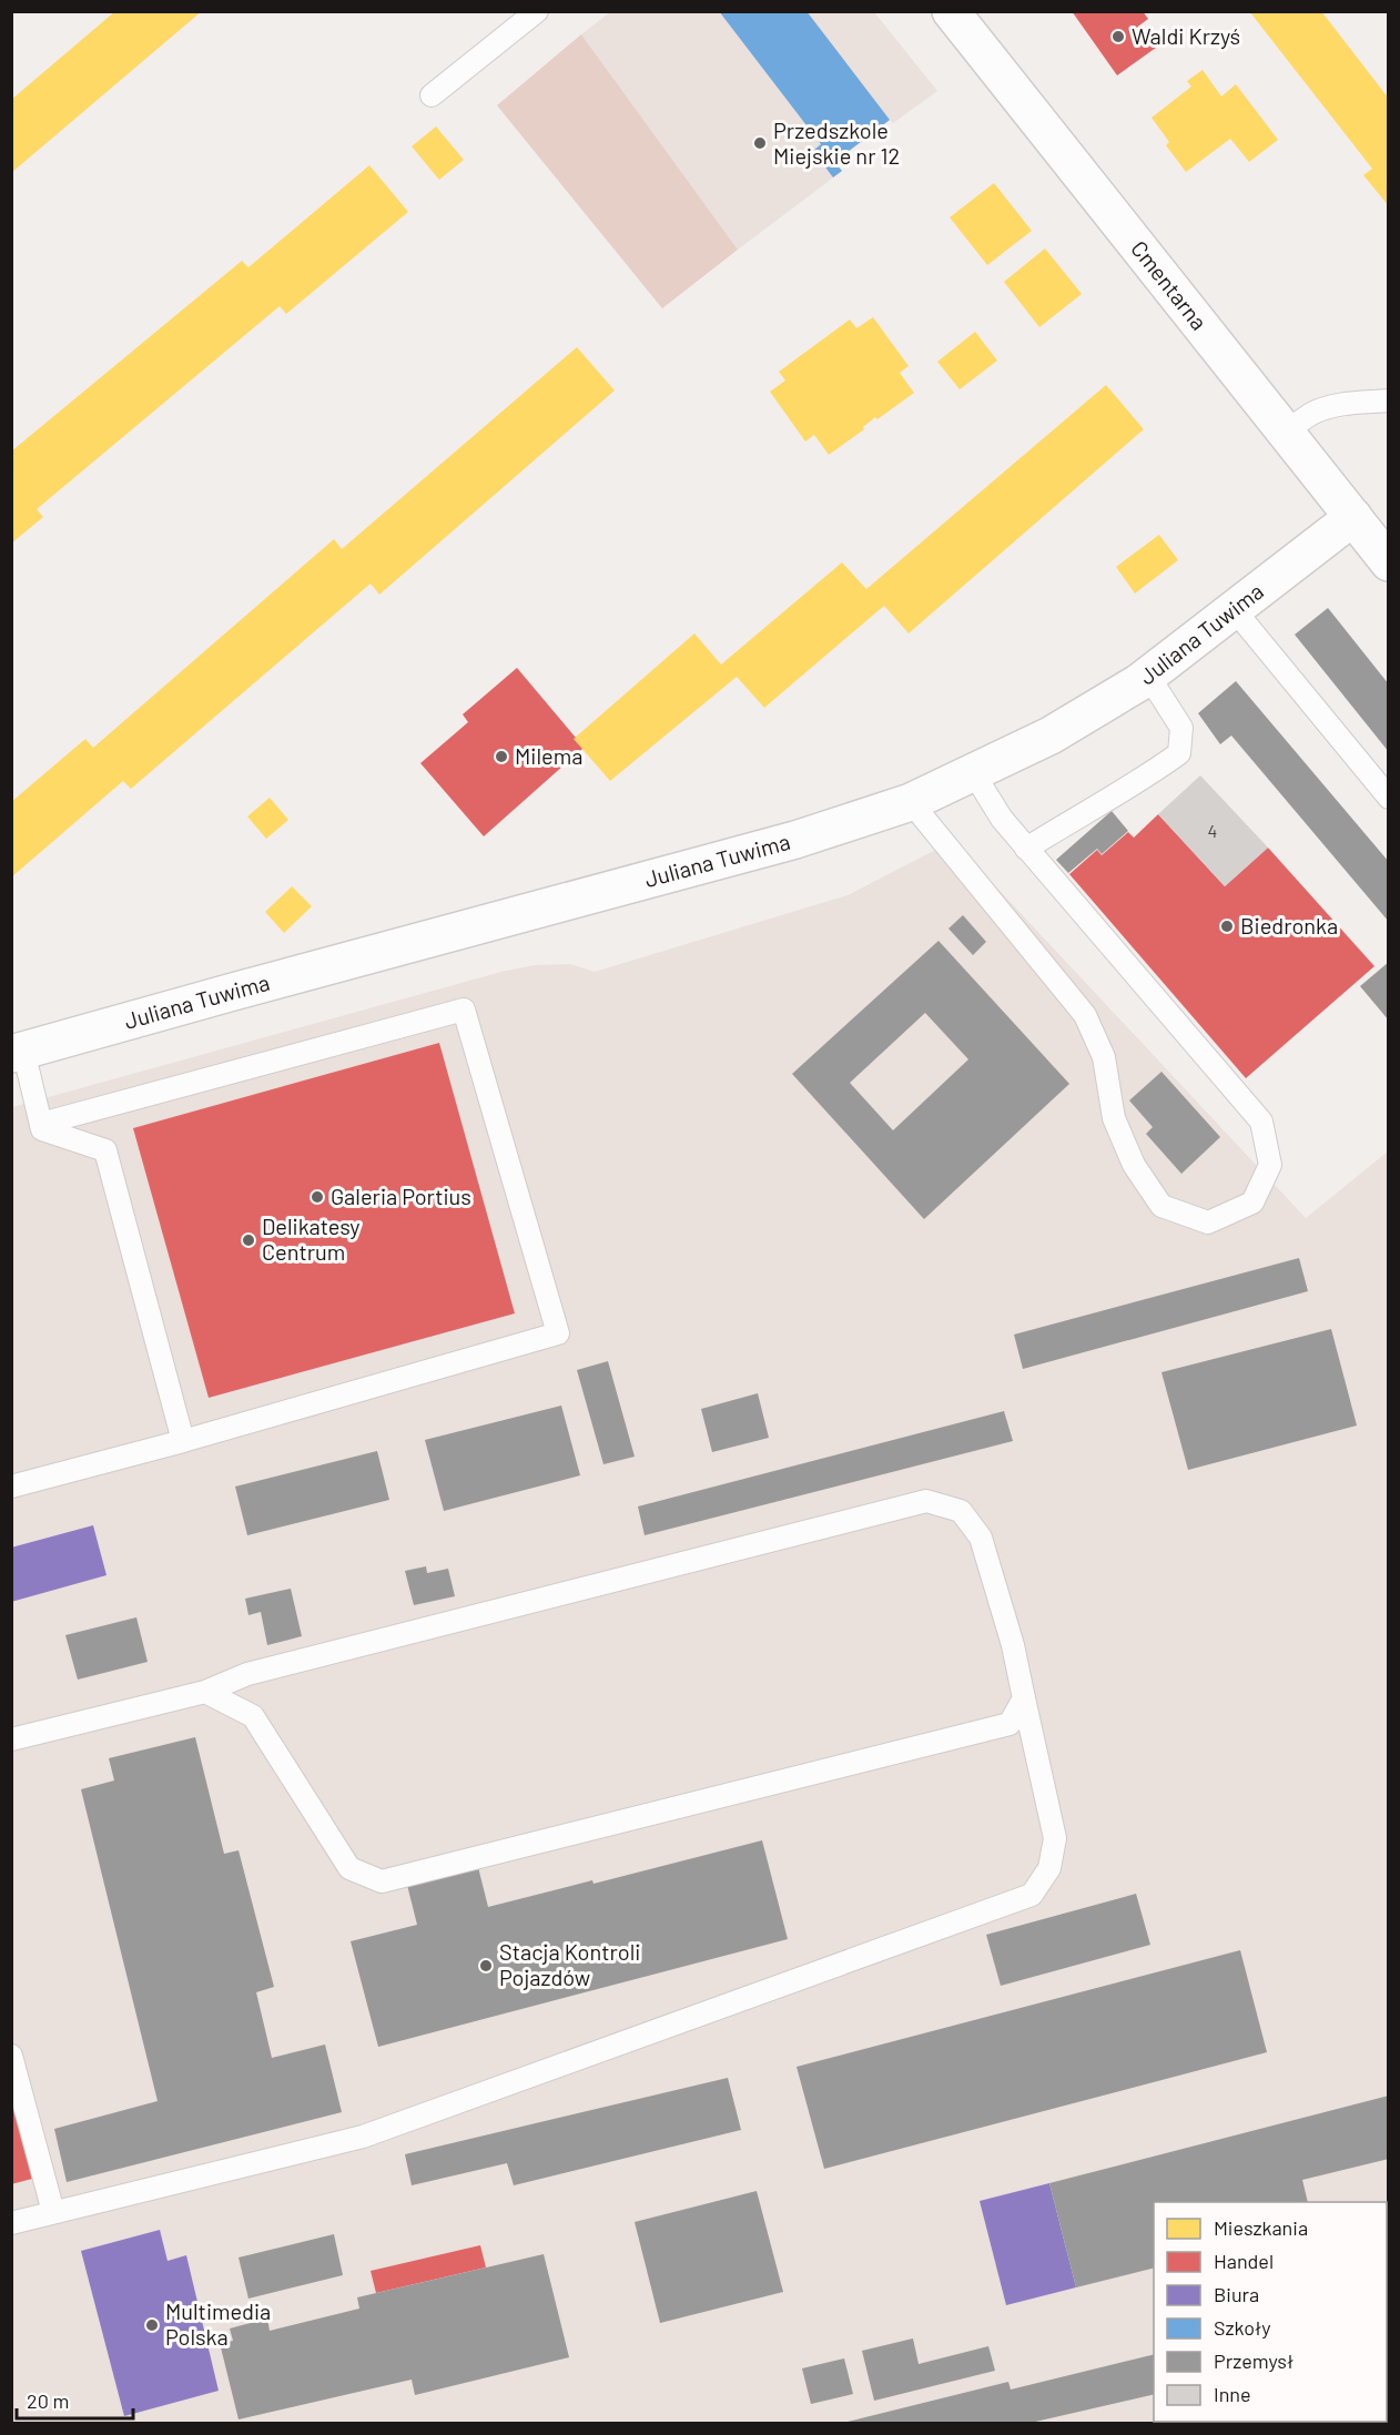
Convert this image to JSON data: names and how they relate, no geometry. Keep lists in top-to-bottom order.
{
  "streets": {
    "street": ["Cmentarna", "Juliana Tuwima"]
  },
  "crossings": [
    ["Cmentarna", "Juliana Tuwima"]
  ],
  "places": [
    "Waldi Krzyś",
    "Przedszkole Miejskie nr 12",
    "Milema",
    "Biedronka",
    "Galeria Portius",
    "Delikatesy Centrum",
    "Stacja Kontroli Pojazdów",
    "Multimedia Polska"
  ],
  "house_numbers": ["4"],
  "legend": [
    "Mieszkania",
    "Handel",
    "Biura",
    "Szkoły",
    "Przemysł",
    "Inne"
  ],
  "scale_bar": "20 m"
}
